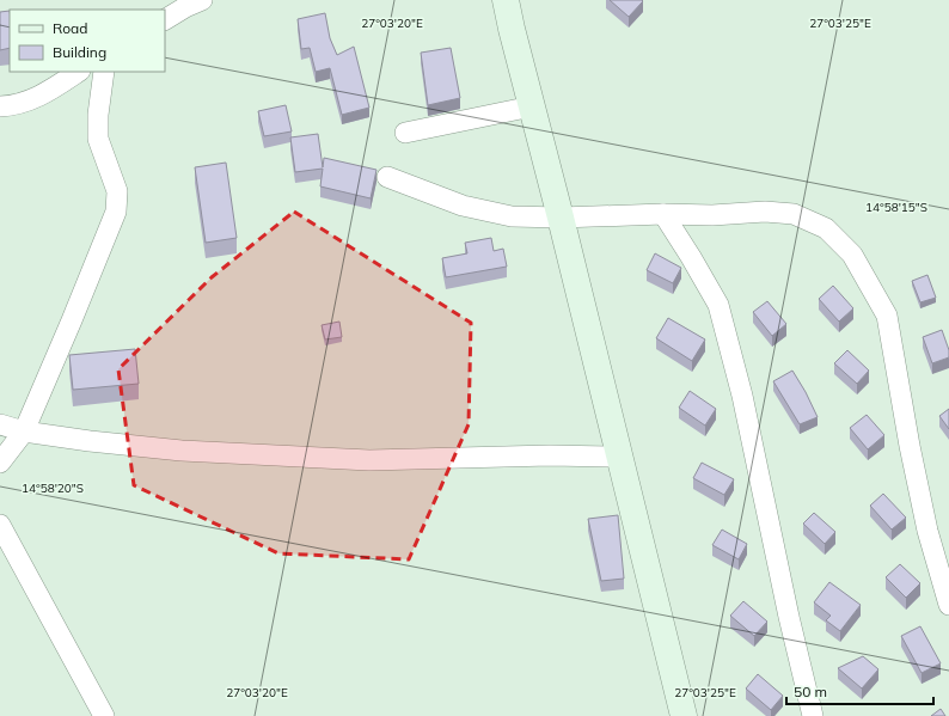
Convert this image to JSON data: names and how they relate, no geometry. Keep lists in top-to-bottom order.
{
  "legend": ["Road", "Building"],
  "scale_bar": "50 m",
  "coordinates": [
    "27°03'20\"E",
    "27°03'25\"E",
    "14°58'15\"S",
    "14°58'20\"S"
  ]
}
